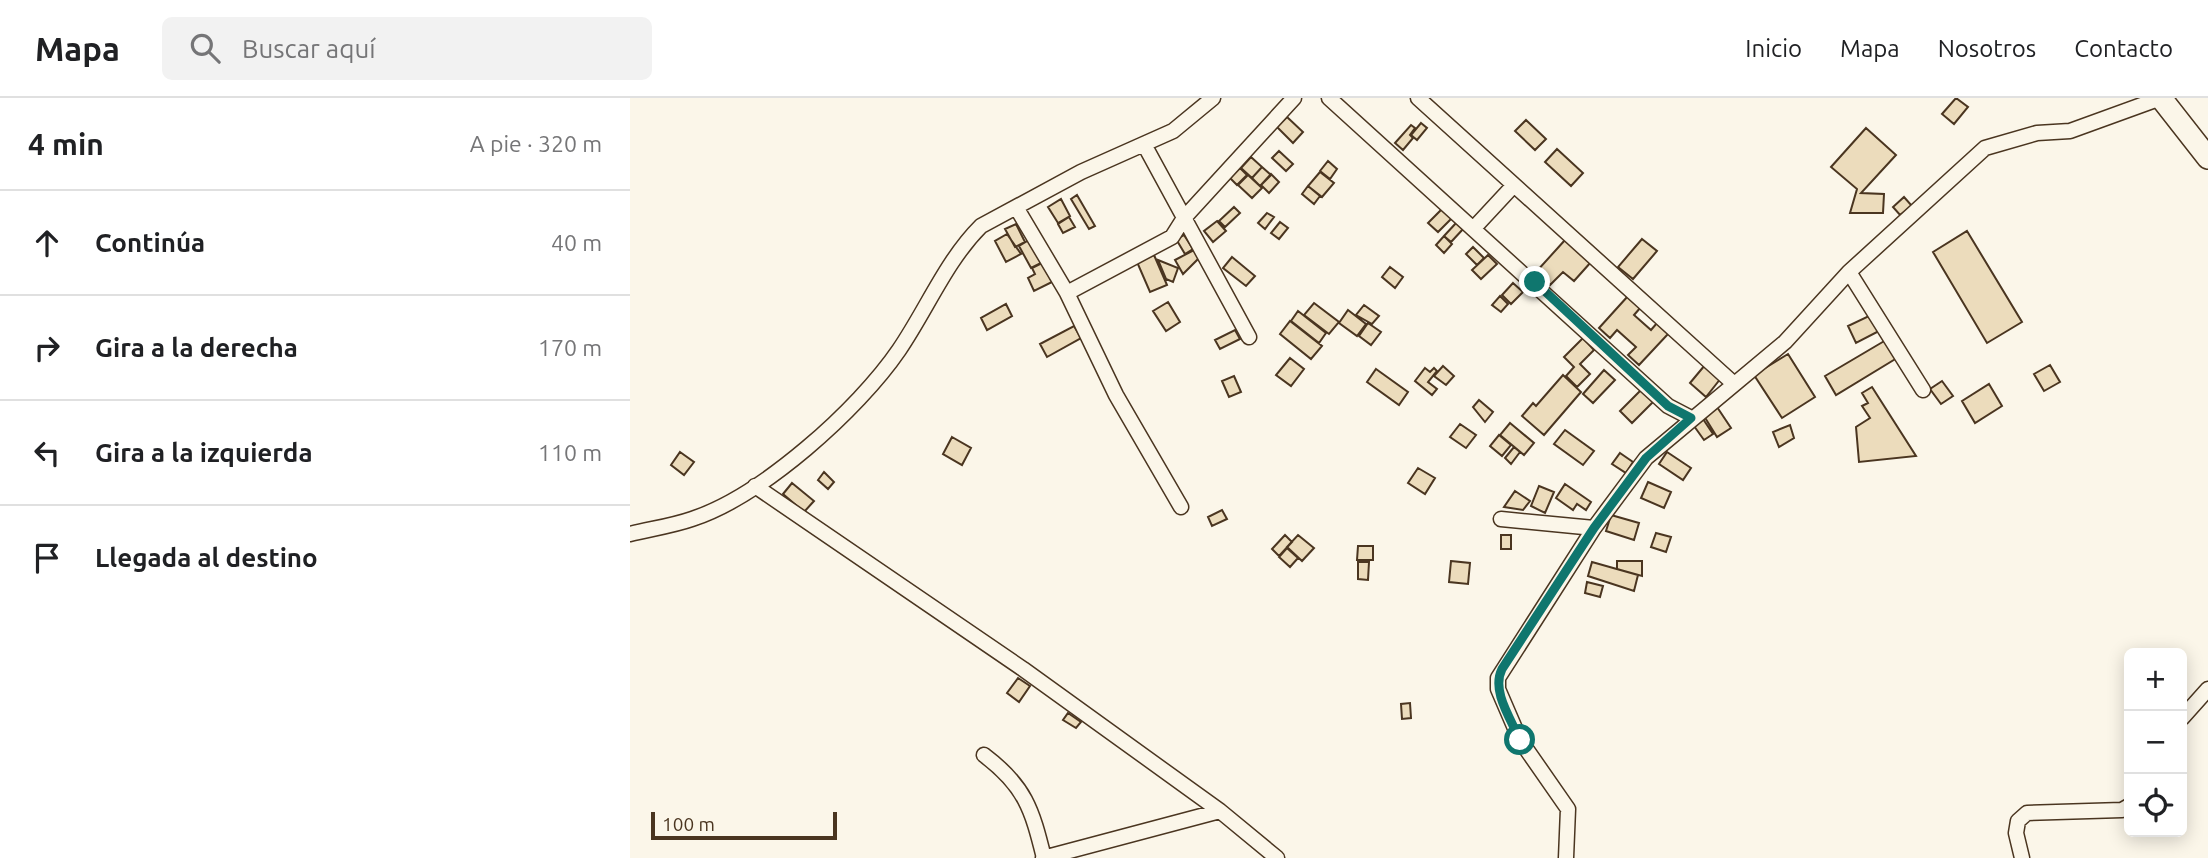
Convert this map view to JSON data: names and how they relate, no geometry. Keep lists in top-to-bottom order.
{
  "scale_bar": "100 m",
  "page": {
    "header": "Mapa",
    "search": "Buscar aquí",
    "nav": [
      "Inicio",
      "Mapa",
      "Nosotros",
      "Contacto"
    ],
    "heading": ["4 min", "A pie · 320 m"],
    "list": [
      ["Continúa", "40 m"],
      ["Gira a la derecha", "170 m"],
      ["Gira a la izquierda", "110 m"],
      "Llegada al destino"
    ],
    "map_buttons": ["+", "−"],
    "scale": "100 m"
  }
}
